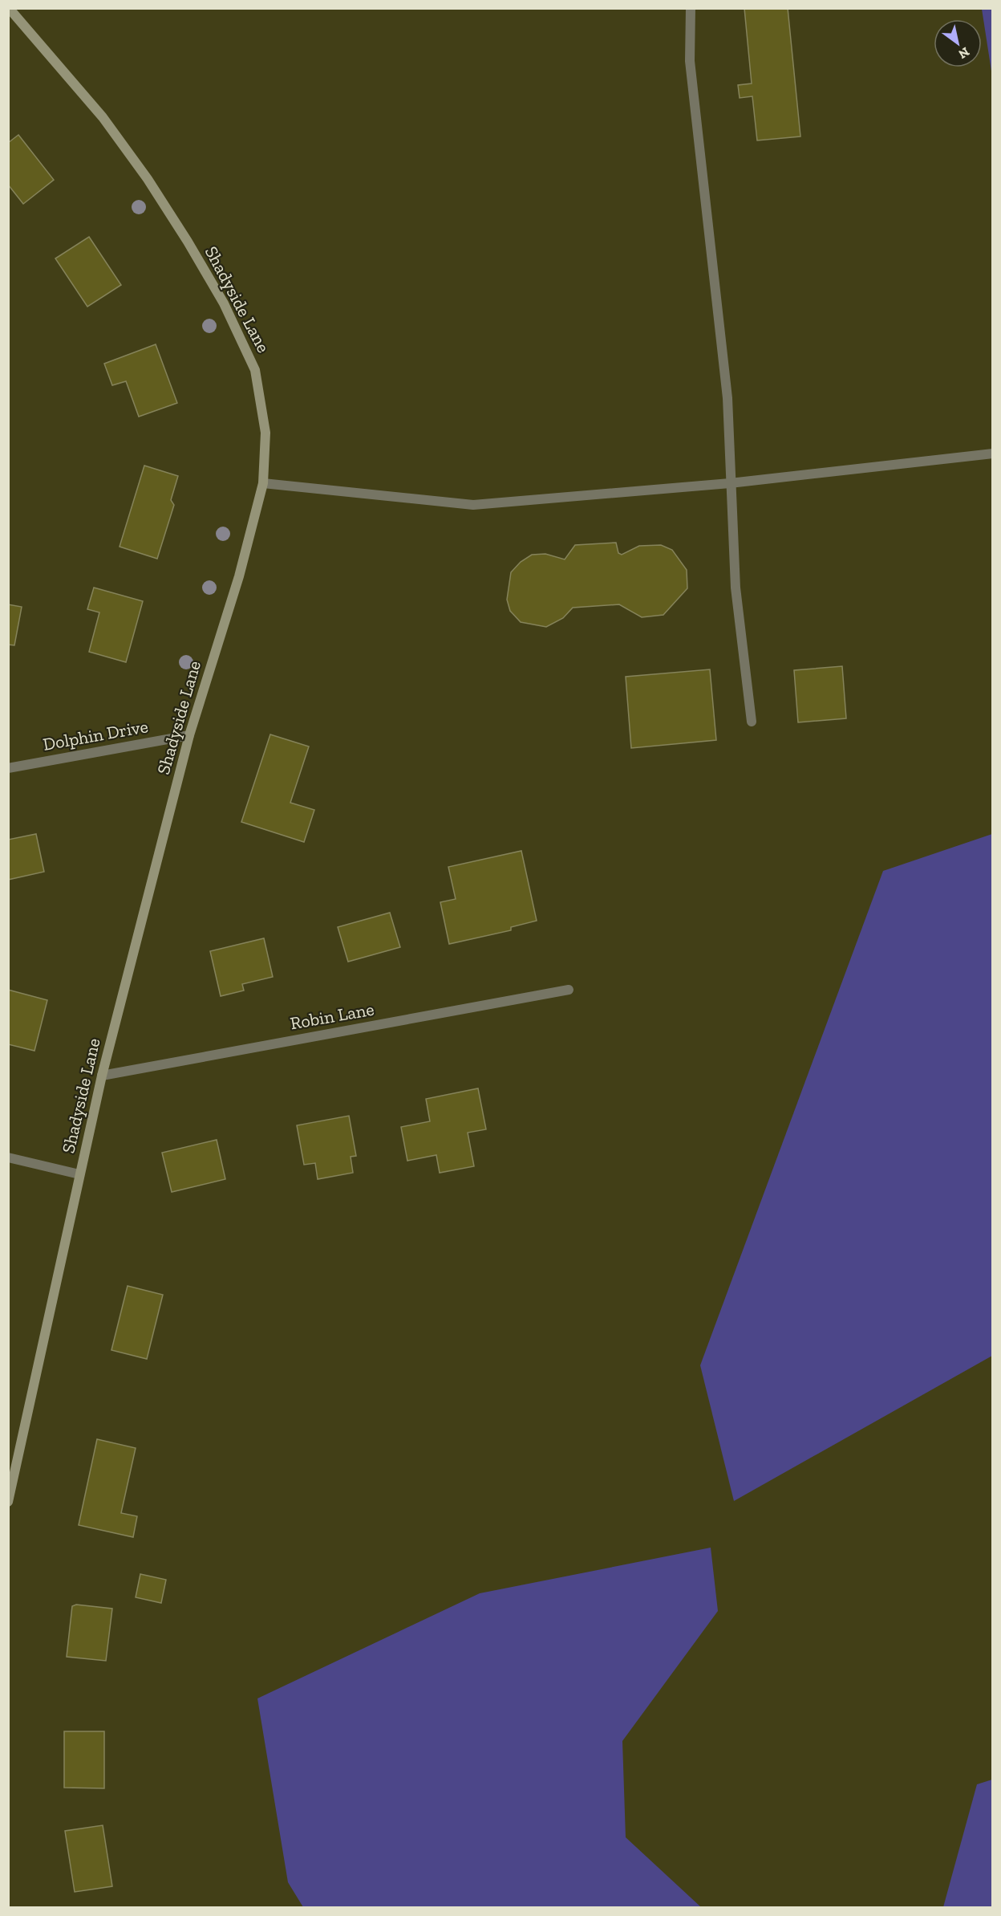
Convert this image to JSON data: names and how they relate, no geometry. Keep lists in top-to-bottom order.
{
  "streets": {
    "street": ["Shadyside Lane", "Dolphin Drive", "Robin Lane"]
  },
  "crossings": [
    ["Shadyside Lane", "Dolphin Drive"],
    ["Shadyside Lane", "Robin Lane"]
  ],
  "north": "bottom right"
}
